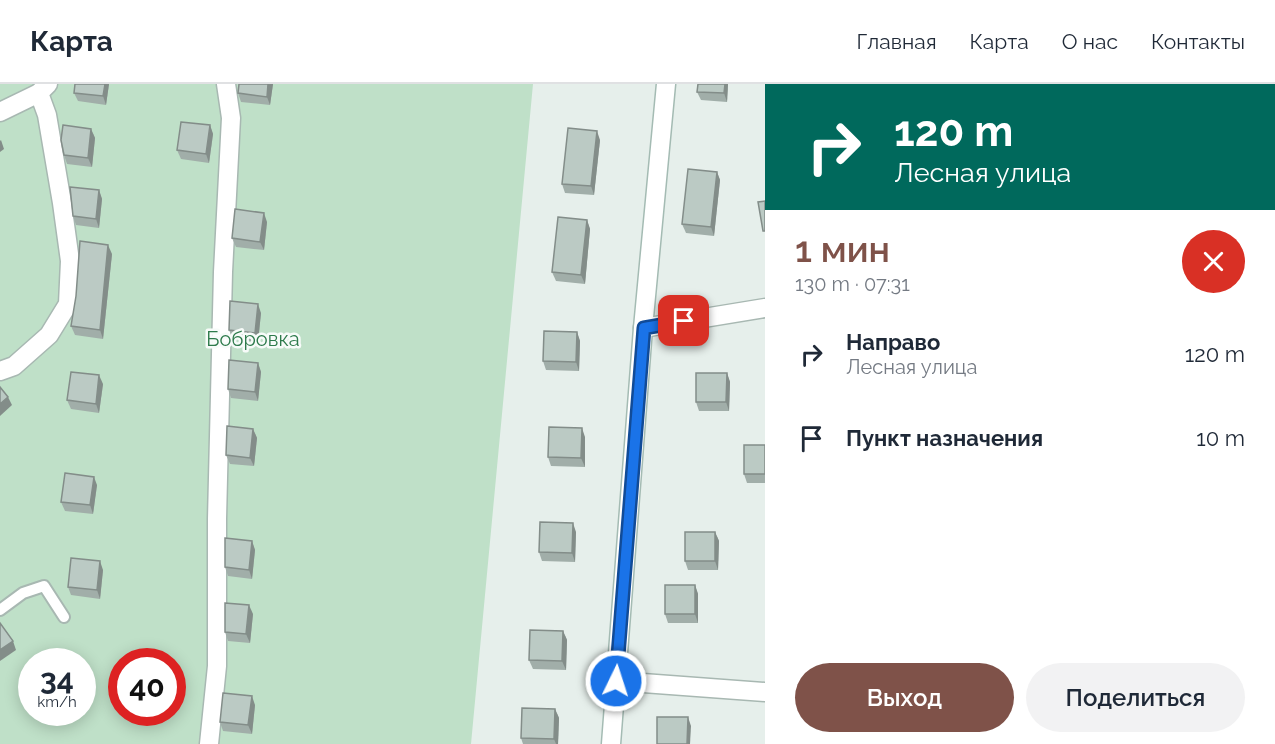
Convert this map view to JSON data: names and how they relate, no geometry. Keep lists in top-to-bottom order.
{
  "parks": ["Бобровка"],
  "page": {
    "header": "Карта",
    "nav": [
      "Главная",
      "Карта",
      "О нас",
      "Контакты"
    ],
    "turn": ["120 m", "Лесная улица"],
    "heading": ["1 мин", "130 m · 07:31"],
    "list": [
      {
        "name": "Направо",
        "note": "Лесная улица",
        "value": "120 m"
      },
      {
        "name": "Пункт назначения",
        "value": "10 m"
      }
    ],
    "speed": "34 km/h",
    "limit": "40",
    "buttons": ["Выход", "Поделиться"]
  }
}
